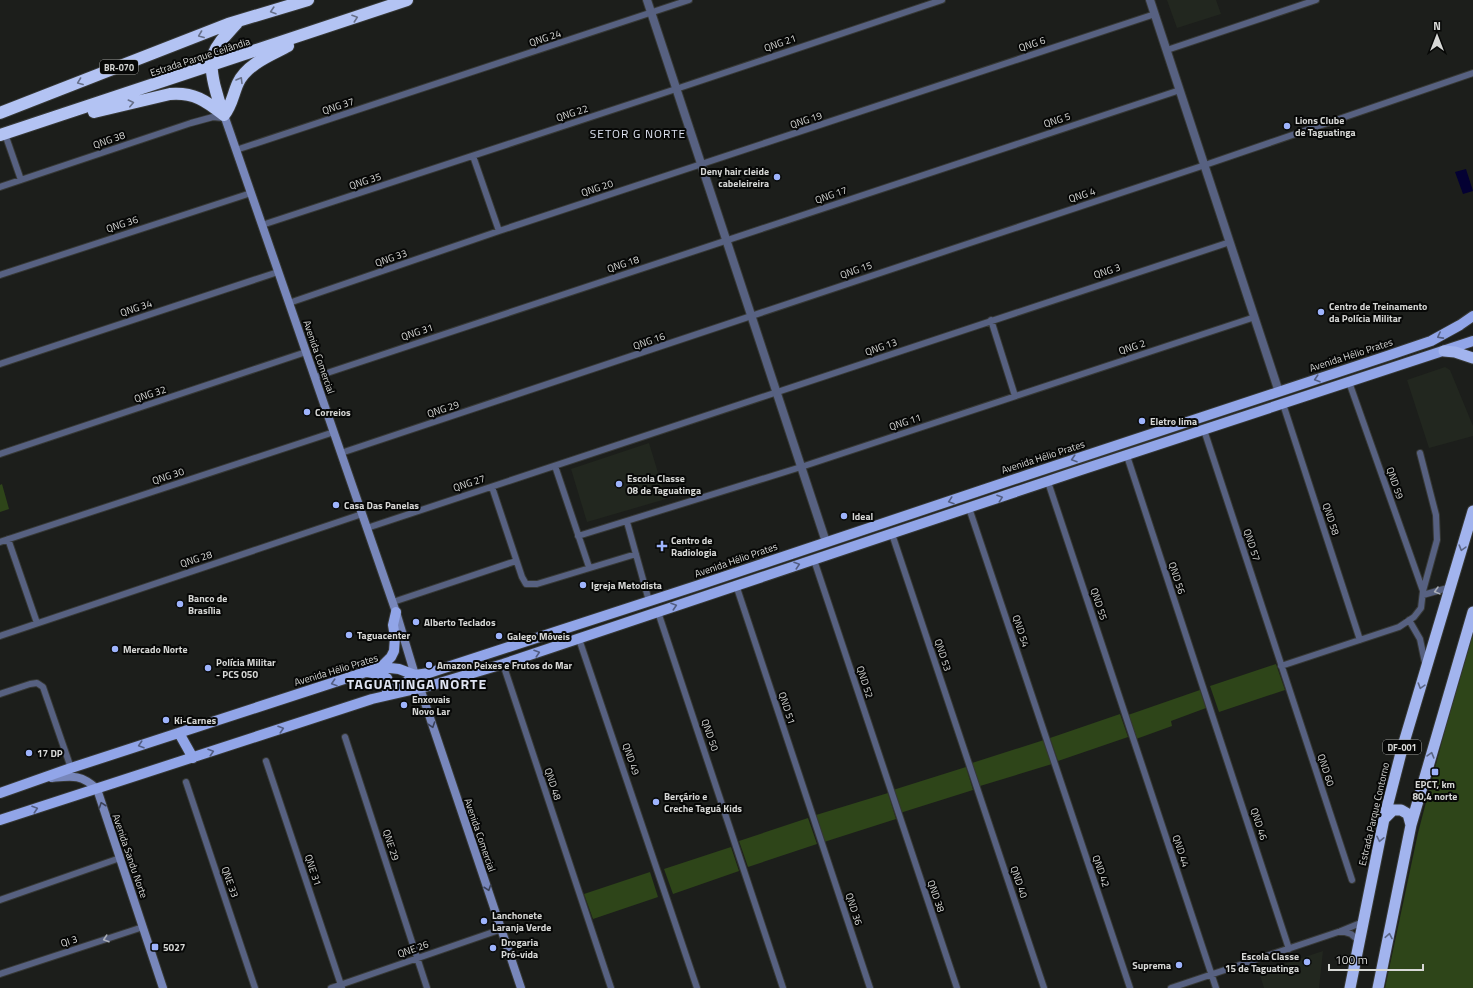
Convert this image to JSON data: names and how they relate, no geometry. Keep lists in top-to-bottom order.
{
  "streets": {
    "highway": [
      "Estrada Parque Ceilândia",
      "BR-070",
      "DF-001",
      "Estrada Parque Contorno"
    ],
    "main road": ["Avenida Hélio Prates", "Avenida Comercial", "Avenida Sandu Norte"],
    "street": [
      "QNG 24",
      "QNG 21",
      "QNG 6",
      "QNG 37",
      "QNG 22",
      "QNG 19",
      "QNG 5",
      "QNG 38",
      "QNG 35",
      "QNG 20",
      "QNG 17",
      "QNG 4",
      "QNG 36",
      "QNG 33",
      "QNG 18",
      "QNG 15",
      "QNG 3",
      "QNG 34",
      "QNG 31",
      "QNG 16",
      "QNG 13",
      "QNG 2",
      "QNG 32",
      "QNG 29",
      "QNG 11",
      "QNG 30",
      "QNG 27",
      "QND 59",
      "QND 58",
      "QND 57",
      "QNG 28",
      "QND 56",
      "QND 55",
      "QND 54",
      "QND 53",
      "QND 52",
      "QND 51",
      "QND 50",
      "QND 49",
      "QND 60",
      "QND 48",
      "QND 46",
      "QNE 29",
      "QND 44",
      "QNE 31",
      "QND 42",
      "QNE 33",
      "QND 40",
      "QND 38",
      "QND 36",
      "QI 3",
      "QNE 26"
    ]
  },
  "crossings": [
    ["QNG 24", "QNG 37"],
    ["QNG 21", "QNG 22"],
    ["QNG 6", "QNG 19"],
    ["QNG 37", "Avenida Comercial"],
    ["QNG 22", "QNG 35"],
    ["QNG 19", "QNG 20"],
    ["QNG 5", "QNG 17"],
    ["QNG 38", "Avenida Comercial"],
    ["QNG 35", "Avenida Comercial"],
    ["QNG 20", "QNG 33"],
    ["QNG 17", "QNG 18"],
    ["QNG 4", "QNG 15"],
    ["QNG 36", "Avenida Comercial"],
    ["QNG 33", "Avenida Comercial"],
    ["QNG 18", "QNG 31"],
    ["QNG 15", "QNG 16"],
    ["QNG 3", "QNG 13"],
    ["QNG 34", "Avenida Comercial"],
    ["QNG 31", "Avenida Comercial"],
    ["QNG 16", "QNG 29"],
    ["QNG 13", "QNG 27"],
    ["QNG 2", "QNG 11"],
    ["Avenida Hélio Prates", "Avenida Comercial"],
    ["Avenida Comercial", "QNG 32"],
    ["Avenida Comercial", "QNG 29"],
    ["Avenida Comercial", "QNG 30"],
    ["Avenida Comercial", "QNG 27"],
    ["Avenida Comercial", "QNG 28"],
    ["Avenida Comercial", "QNE 26"],
    ["QND 57", "QND 60"],
    ["QND 56", "QND 46"],
    ["QND 55", "QND 44"],
    ["QND 54", "QND 42"],
    ["QND 53", "QND 40"],
    ["QND 52", "QND 38"],
    ["QND 51", "QND 36"],
    ["QNE 29", "QNE 26"],
    ["Avenida Sandu Norte", "QI 3"],
    ["QNE 31", "QNE 26"]
  ],
  "one_way": ["QI 3"],
  "districts": ["SETOR G NORTE", "TAGUATINGA NORTE"],
  "places": {
    "other": [
      "Lions Clube de Taguatinga",
      "Deny hair cleide cabeleireira",
      "Centro de Treinamento da Polícia Militar",
      "Correios",
      "Eletro lima",
      "Escola Classe 08 de Taguatinga",
      "Casa Das Panelas",
      "Ideal",
      "Igreja Metodista",
      "Banco de Brasília",
      "Alberto Teclados",
      "Taguacenter",
      "Galego Móveis",
      "Mercado Norte",
      "Amazon Peixes e Frutos do Mar",
      "Polícia Militar - PCS 050",
      "Enxovais Novo Lar",
      "Ki-Carnes",
      "17 DP",
      "Berçário e Creche Taguá Kids",
      "Lanchonete Laranja Verde",
      "Drogaria Pró-vida",
      "Escola Classe 15 de Taguatinga",
      "Suprema"
    ],
    "health": ["Centro de Radiologia"],
    "transit": ["EPCT, km 80,4 norte", "5027"]
  },
  "scale_bar": "100 m",
  "north": "top"
}
